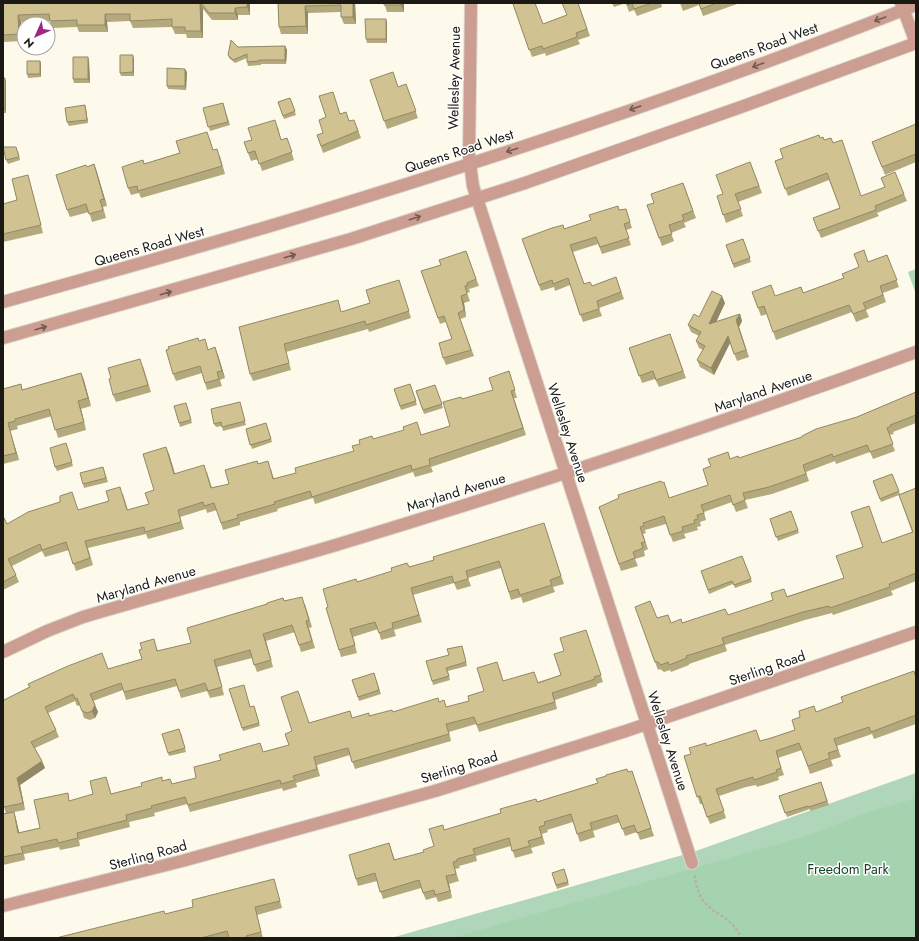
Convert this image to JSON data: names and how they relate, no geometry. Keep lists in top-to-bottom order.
{
  "streets": {
    "street": [
      "Queens Road West",
      "Wellesley Avenue",
      "Maryland Avenue",
      "Sterling Road"
    ]
  },
  "crossings": [
    ["Queens Road West", "Wellesley Avenue"],
    ["Wellesley Avenue", "Maryland Avenue"],
    ["Wellesley Avenue", "Sterling Road"]
  ],
  "parks": ["Freedom Park"],
  "north": "bottom left"
}
